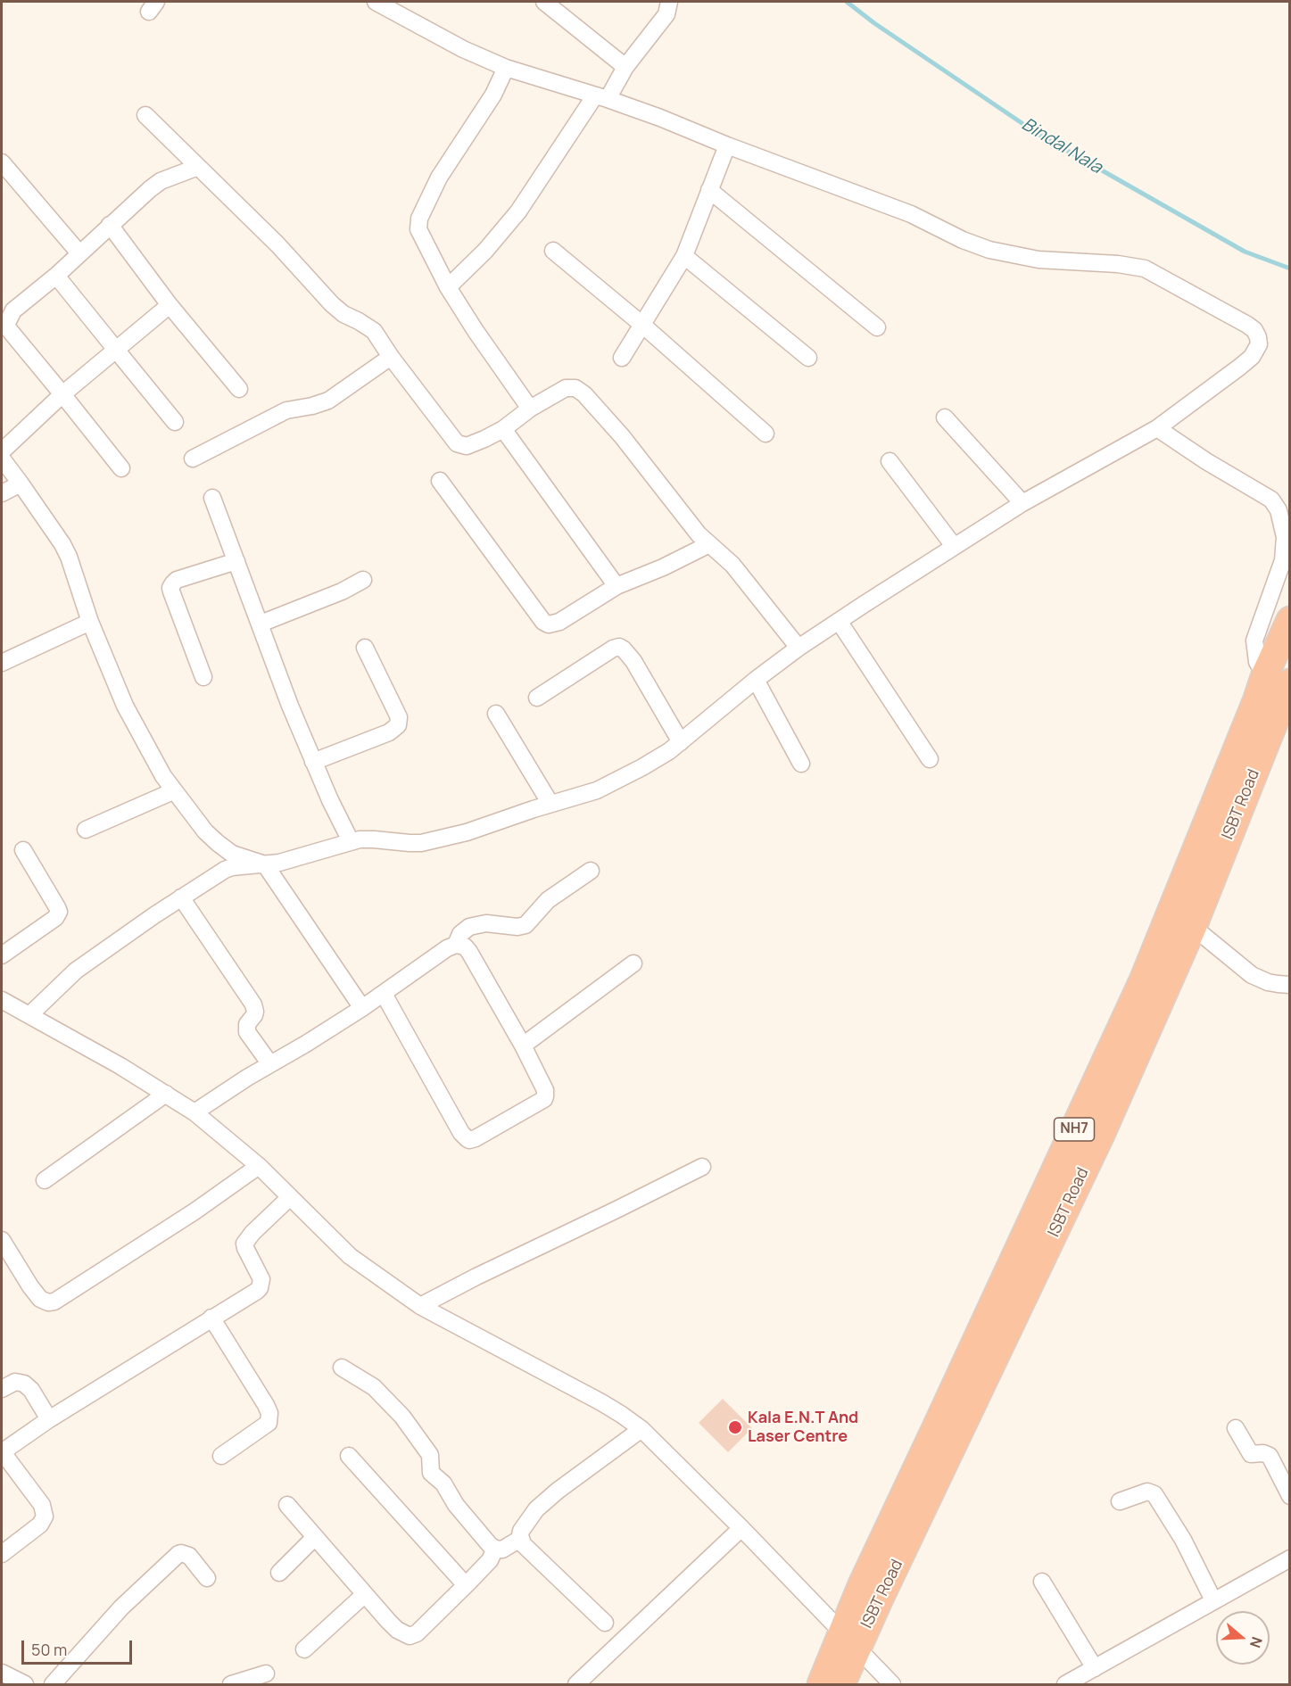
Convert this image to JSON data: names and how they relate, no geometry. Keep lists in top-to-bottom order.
{
  "streets": {
    "highway": ["ISBT Road", "NH7"]
  },
  "crossings": [
    ["ISBT Road", "NH7"]
  ],
  "water": ["Bindal Nala"],
  "places": ["Kala E.N.T And Laser Centre"],
  "scale_bar": "50 m",
  "north": "right"
}
